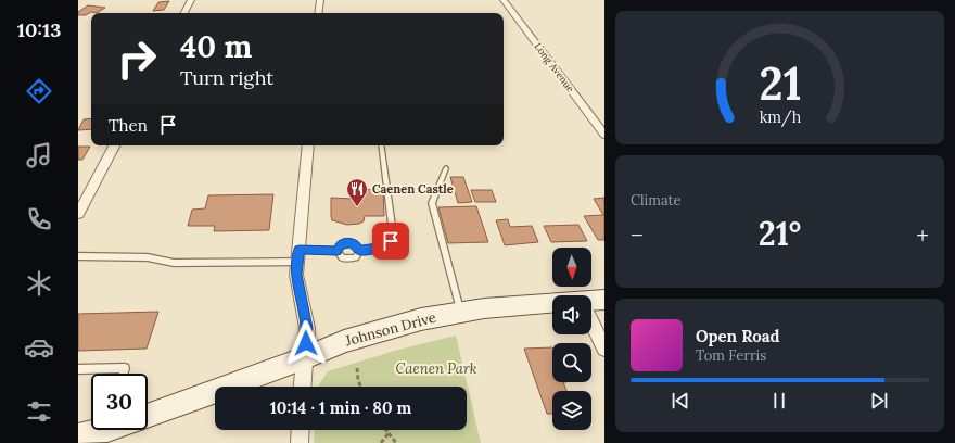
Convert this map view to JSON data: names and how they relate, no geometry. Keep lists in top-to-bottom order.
{
  "streets": {
    "main road": ["Johnson Drive"],
    "street": ["Long Avenue"]
  },
  "parks": ["Caenen Park"],
  "places": {
    "restaurant": ["Caenen Castle"]
  },
  "north": "bottom",
  "page": {
    "tabs": "10:13",
    "turn": ["40 m", "Turn right"],
    "then": "Then",
    "tile": "Climate",
    "heat": ["−", "21°", "+"],
    "song": ["Open Road", "Tom Ferris"],
    "limit": "30",
    "trip": "10:14 · 1 min · 80 m",
    "gauge": ["21", "km/h"]
  }
}
